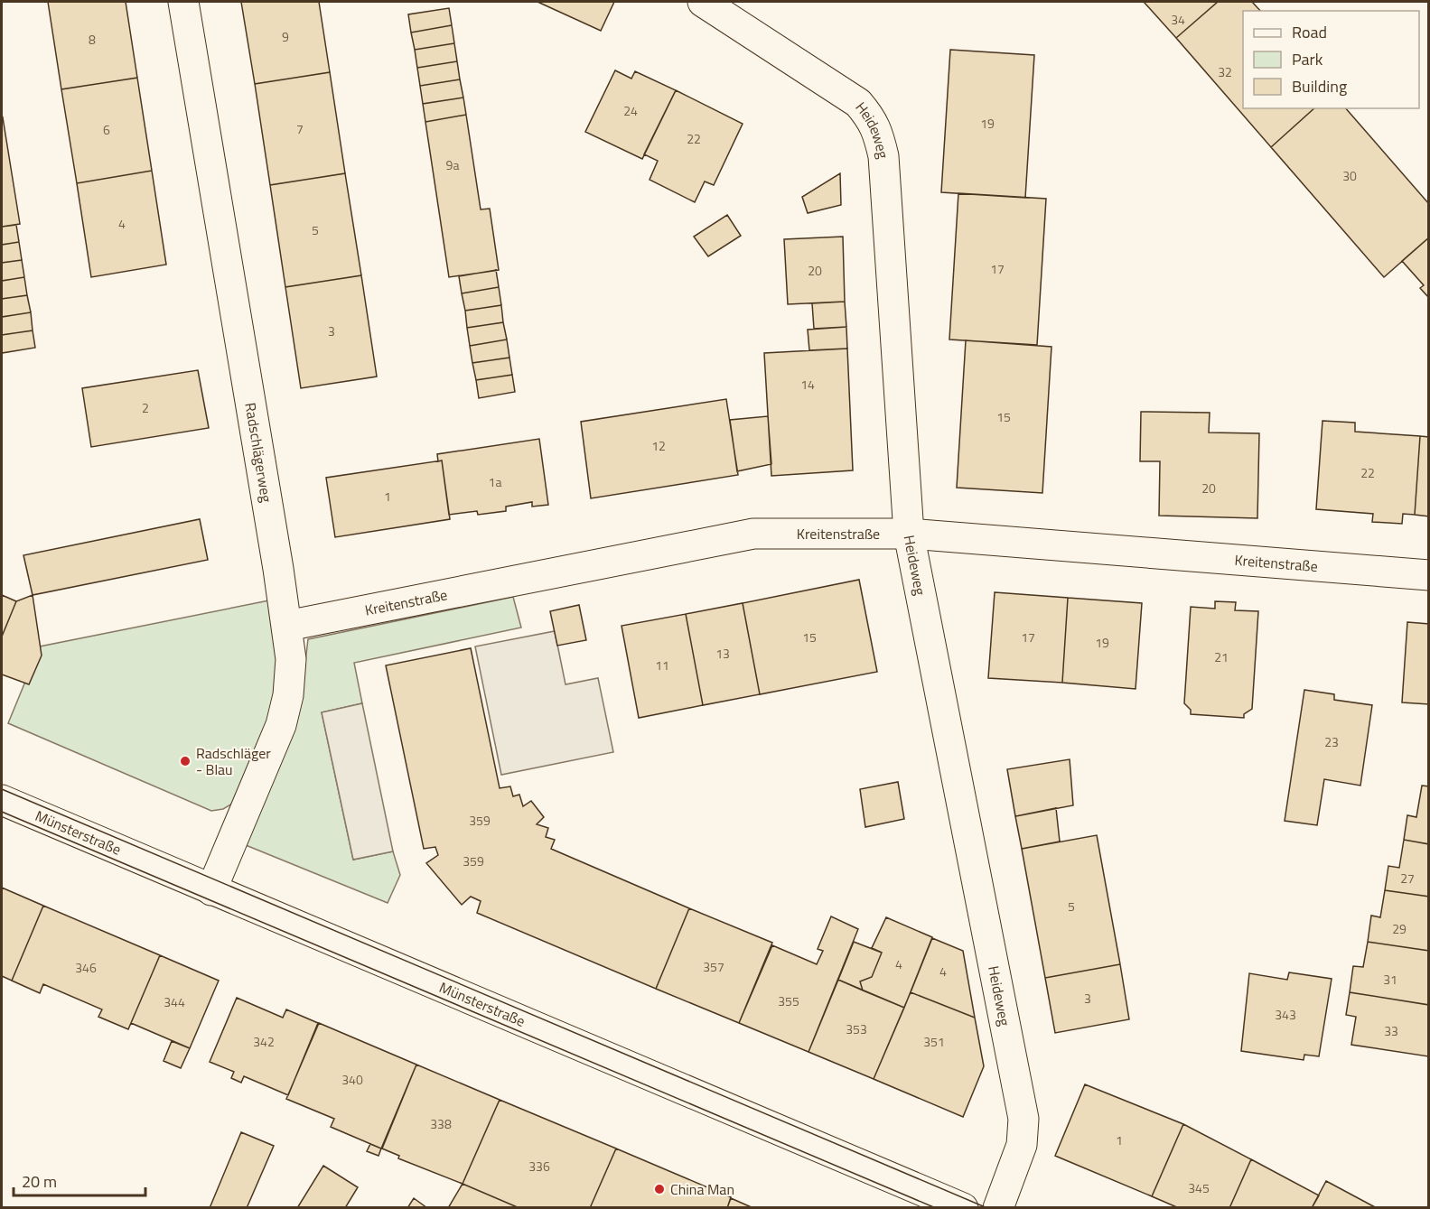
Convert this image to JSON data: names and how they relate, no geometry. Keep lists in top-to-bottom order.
{
  "streets": {
    "street": [
      "Heideweg",
      "Radschlägerweg",
      "Kreitenstraße",
      "Münsterstraße"
    ]
  },
  "crossings": [
    ["Heideweg", "Kreitenstraße"],
    ["Radschlägerweg", "Kreitenstraße"],
    ["Radschlägerweg", "Münsterstraße"]
  ],
  "places": ["Radschläger - Blau", "China Man"],
  "house_numbers": [
    "34",
    "9",
    "8",
    "32",
    "24",
    "19",
    "7",
    "6",
    "22",
    "9a",
    "30",
    "4",
    "5",
    "17",
    "20",
    "3",
    "14",
    "2",
    "15",
    "12",
    "22",
    "1a",
    "20",
    "1",
    "15",
    "17",
    "19",
    "13",
    "21",
    "11",
    "23",
    "359",
    "359",
    "27",
    "5",
    "29",
    "4",
    "357",
    "346",
    "4",
    "31",
    "3",
    "355",
    "344",
    "343",
    "353",
    "33",
    "342",
    "351",
    "340",
    "338",
    "1",
    "336",
    "345"
  ],
  "legend": ["Road", "Park", "Building"],
  "scale_bar": "20 m"
}
